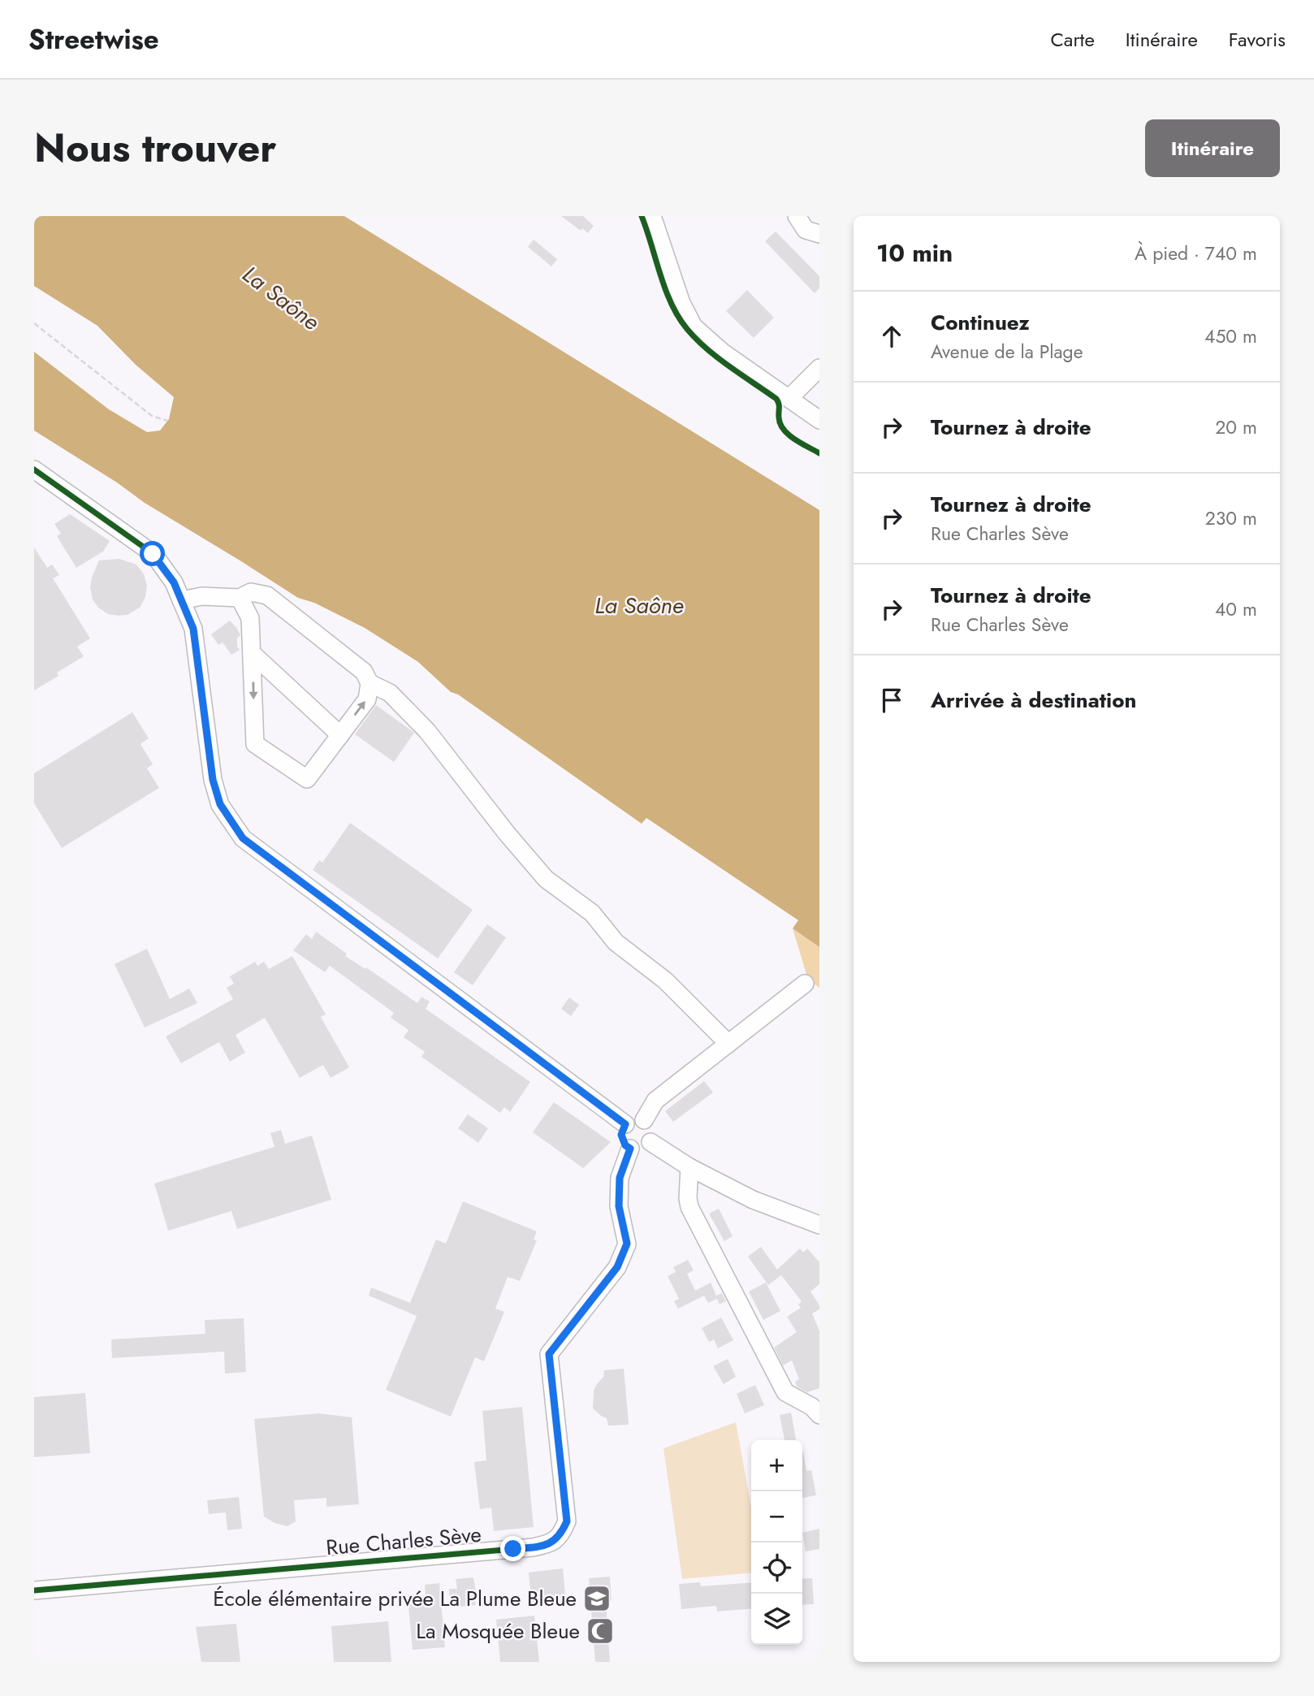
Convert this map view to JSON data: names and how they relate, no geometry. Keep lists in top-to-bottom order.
{
  "streets": {
    "street": ["Rue Charles Sève"]
  },
  "water": ["La Saône"],
  "places": {
    "school or university": ["École élémentaire privée La Plume Bleue"],
    "mosque": ["La Mosquée Bleue"]
  },
  "page": {
    "header": "Streetwise",
    "nav": ["Carte", "Itinéraire", "Favoris"],
    "title": "Nous trouver",
    "buttons": "Itinéraire",
    "heading": ["10 min", "À pied · 740 m"],
    "list": [
      ["Continuez", "Avenue de la Plage", "450 m"],
      ["Tournez à droite", "20 m"],
      ["Tournez à droite", "Rue Charles Sève", "230 m"],
      ["Tournez à droite", "Rue Charles Sève", "40 m"],
      "Arrivée à destination"
    ],
    "map_buttons": ["+", "−"]
  }
}
